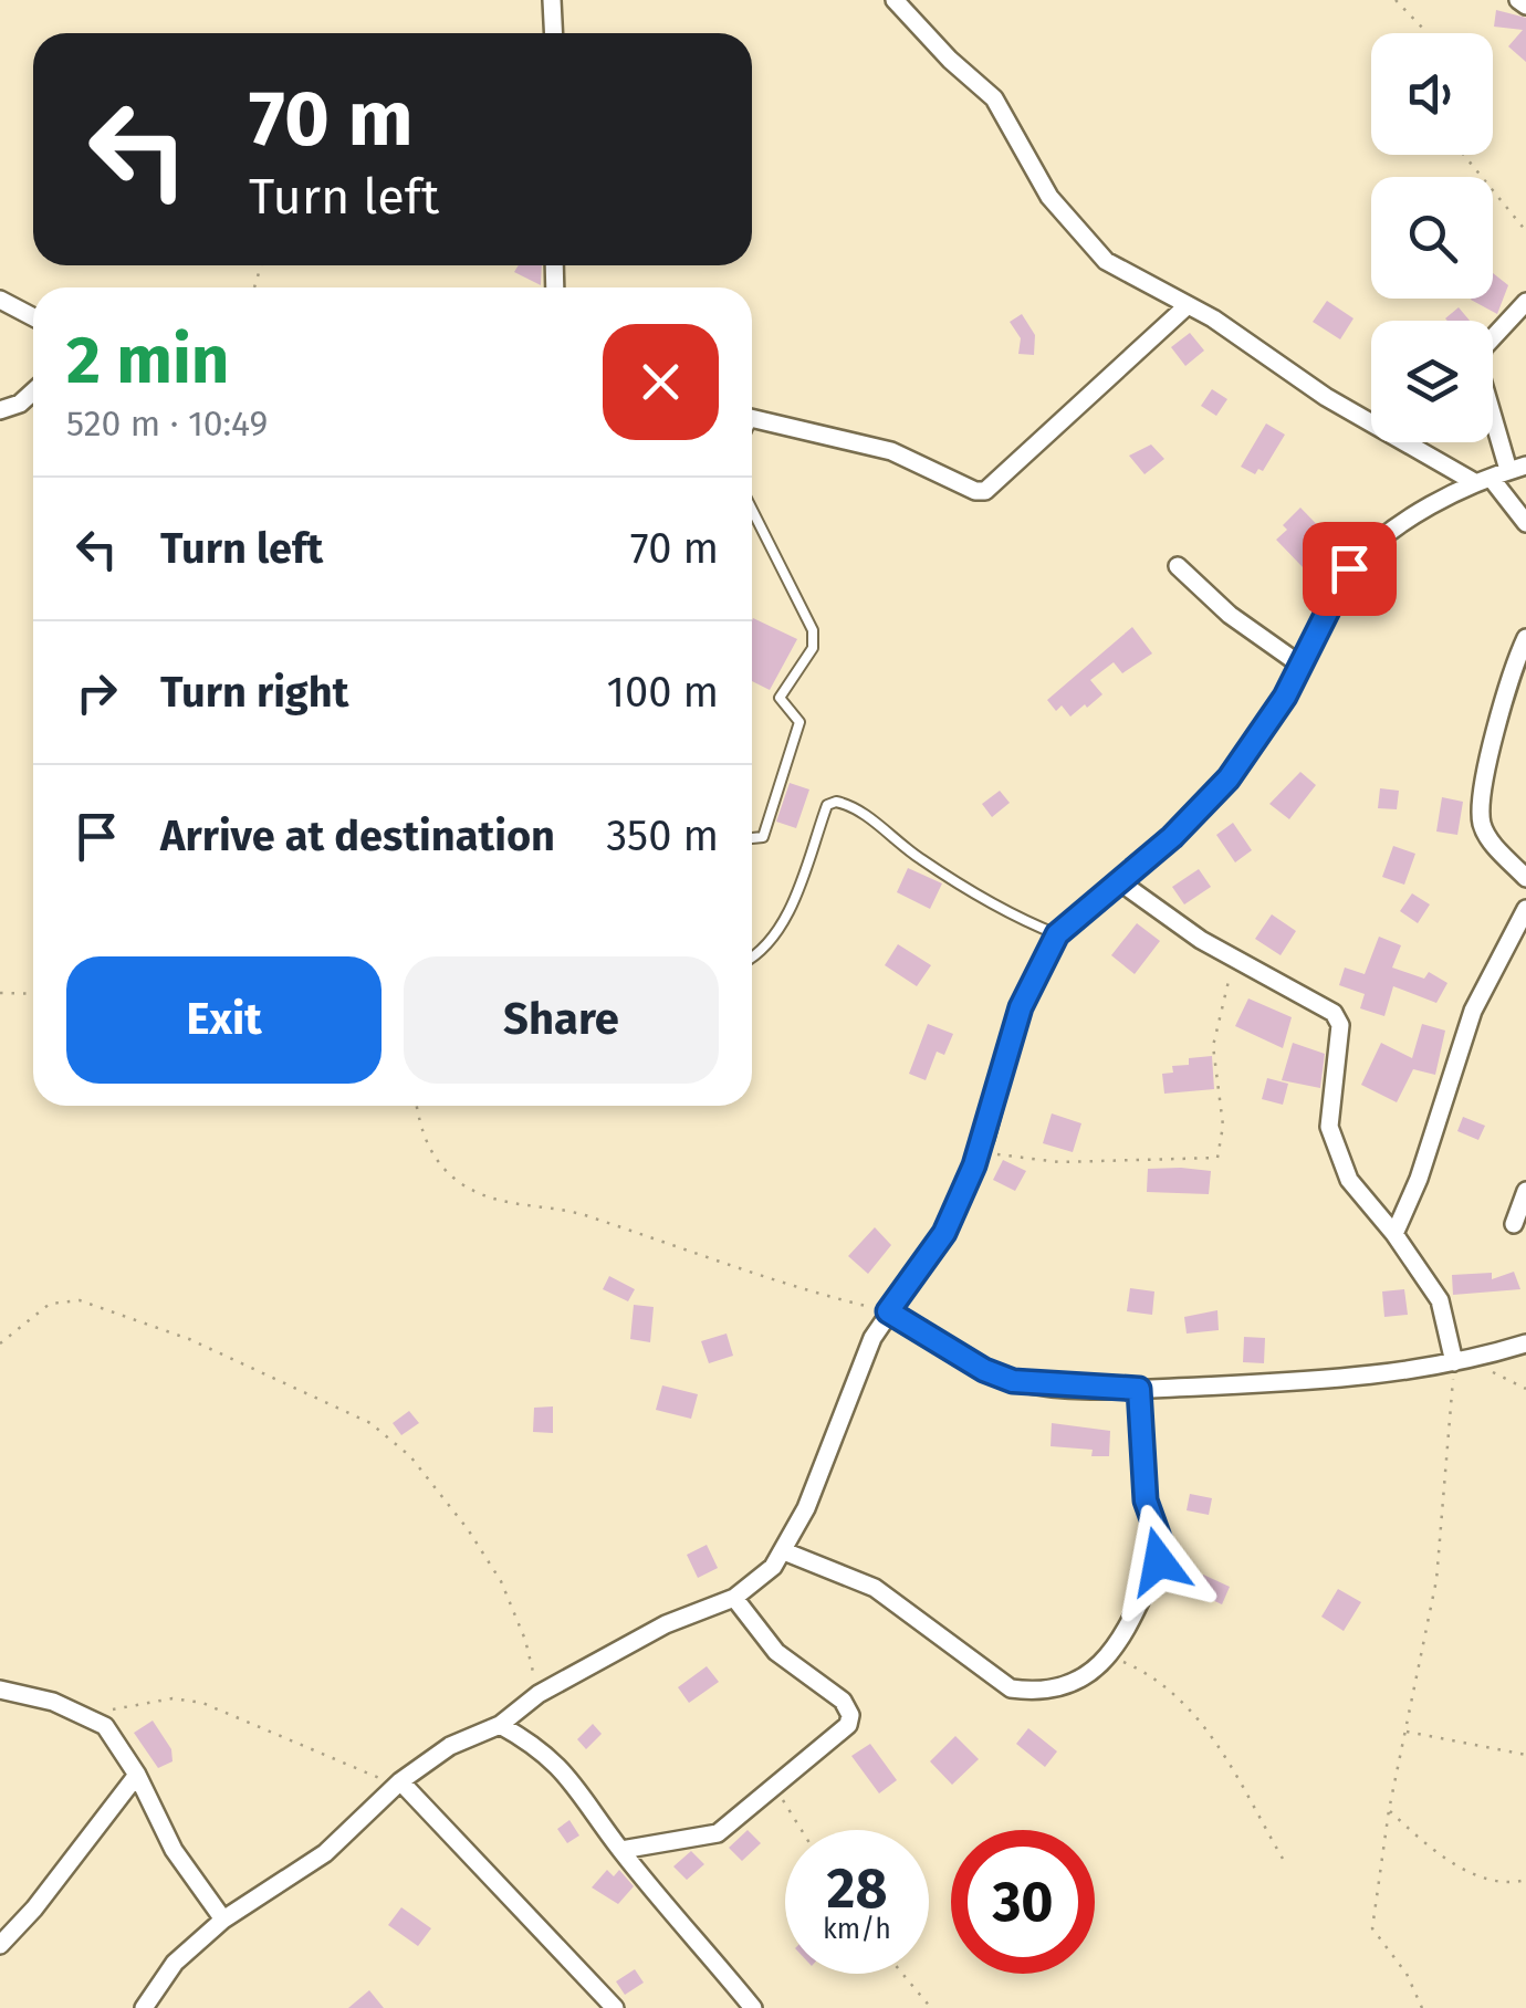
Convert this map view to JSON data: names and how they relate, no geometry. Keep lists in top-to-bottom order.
{
  "page": {
    "turn": ["70 m", "Turn left"],
    "heading": ["2 min", "520 m · 10:49"],
    "list": [
      {
        "name": "Turn left",
        "value": "70 m"
      },
      {
        "name": "Turn right",
        "value": "100 m"
      },
      {
        "name": "Arrive at destination",
        "value": "350 m"
      }
    ],
    "buttons": ["Exit", "Share"],
    "speed": "28 km/h",
    "limit": "30"
  }
}
